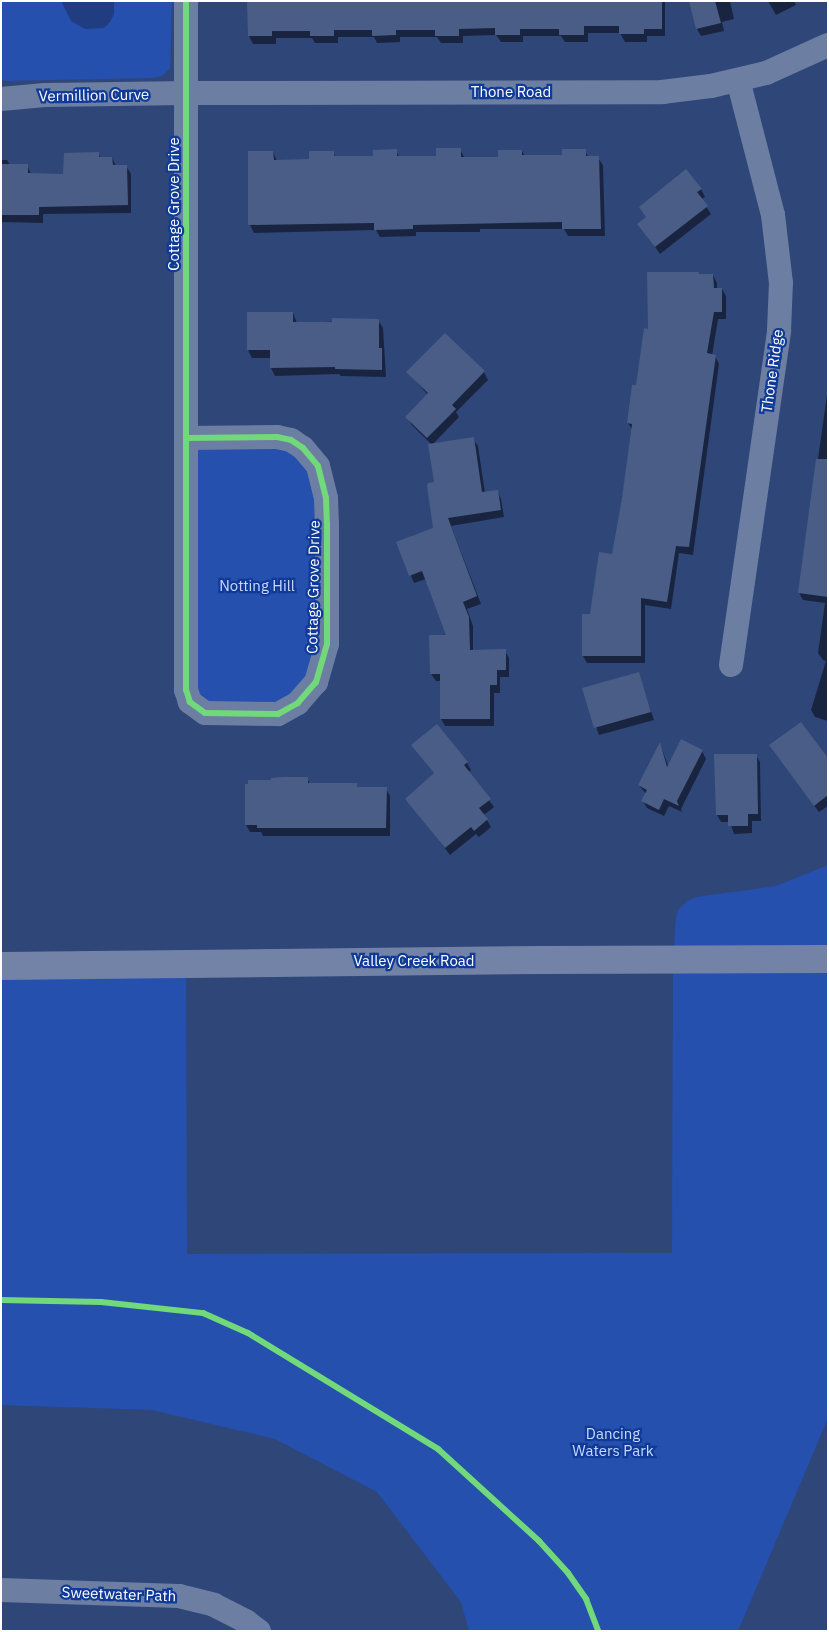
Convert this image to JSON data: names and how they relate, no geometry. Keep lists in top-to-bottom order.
{
  "streets": {
    "main road": ["Valley Creek Road"],
    "street": [
      "Thone Road",
      "Vermillion Curve",
      "Cottage Grove Drive",
      "Thone Ridge",
      "Sweetwater Path"
    ]
  },
  "crossings": [
    ["Thone Road", "Vermillion Curve"],
    ["Thone Road", "Cottage Grove Drive"],
    ["Thone Road", "Thone Ridge"],
    ["Vermillion Curve", "Cottage Grove Drive"]
  ],
  "parks": ["Notting Hill", "Dancing Waters Park"]
}
